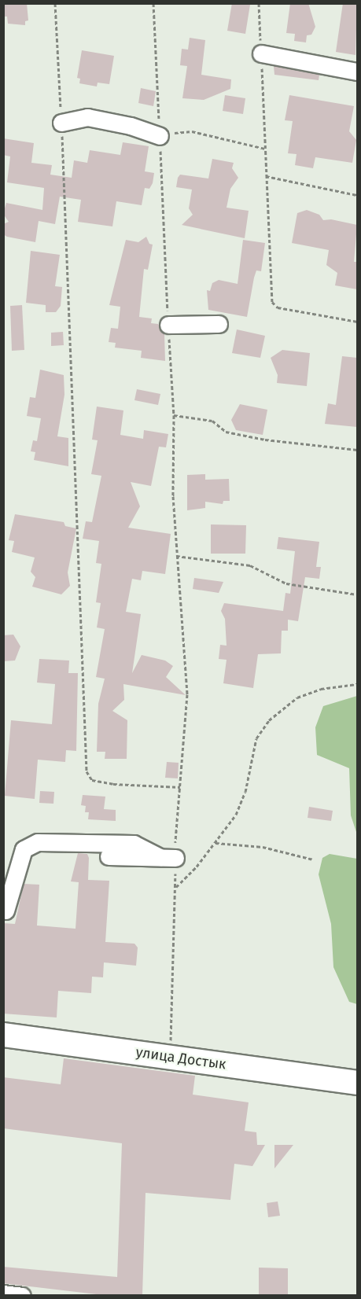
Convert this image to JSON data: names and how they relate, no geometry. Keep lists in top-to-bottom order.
{
  "streets": {
    "main road": ["улица Достык"]
  }
}
